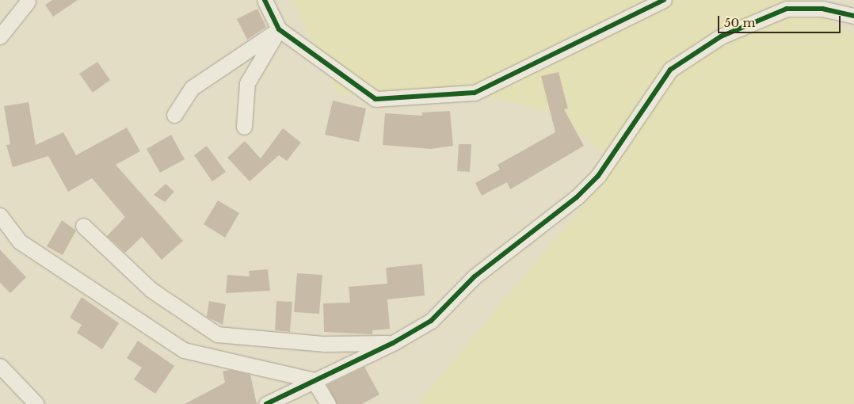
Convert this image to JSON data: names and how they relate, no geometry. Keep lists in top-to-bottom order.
{
  "scale_bar": "50 m"
}
